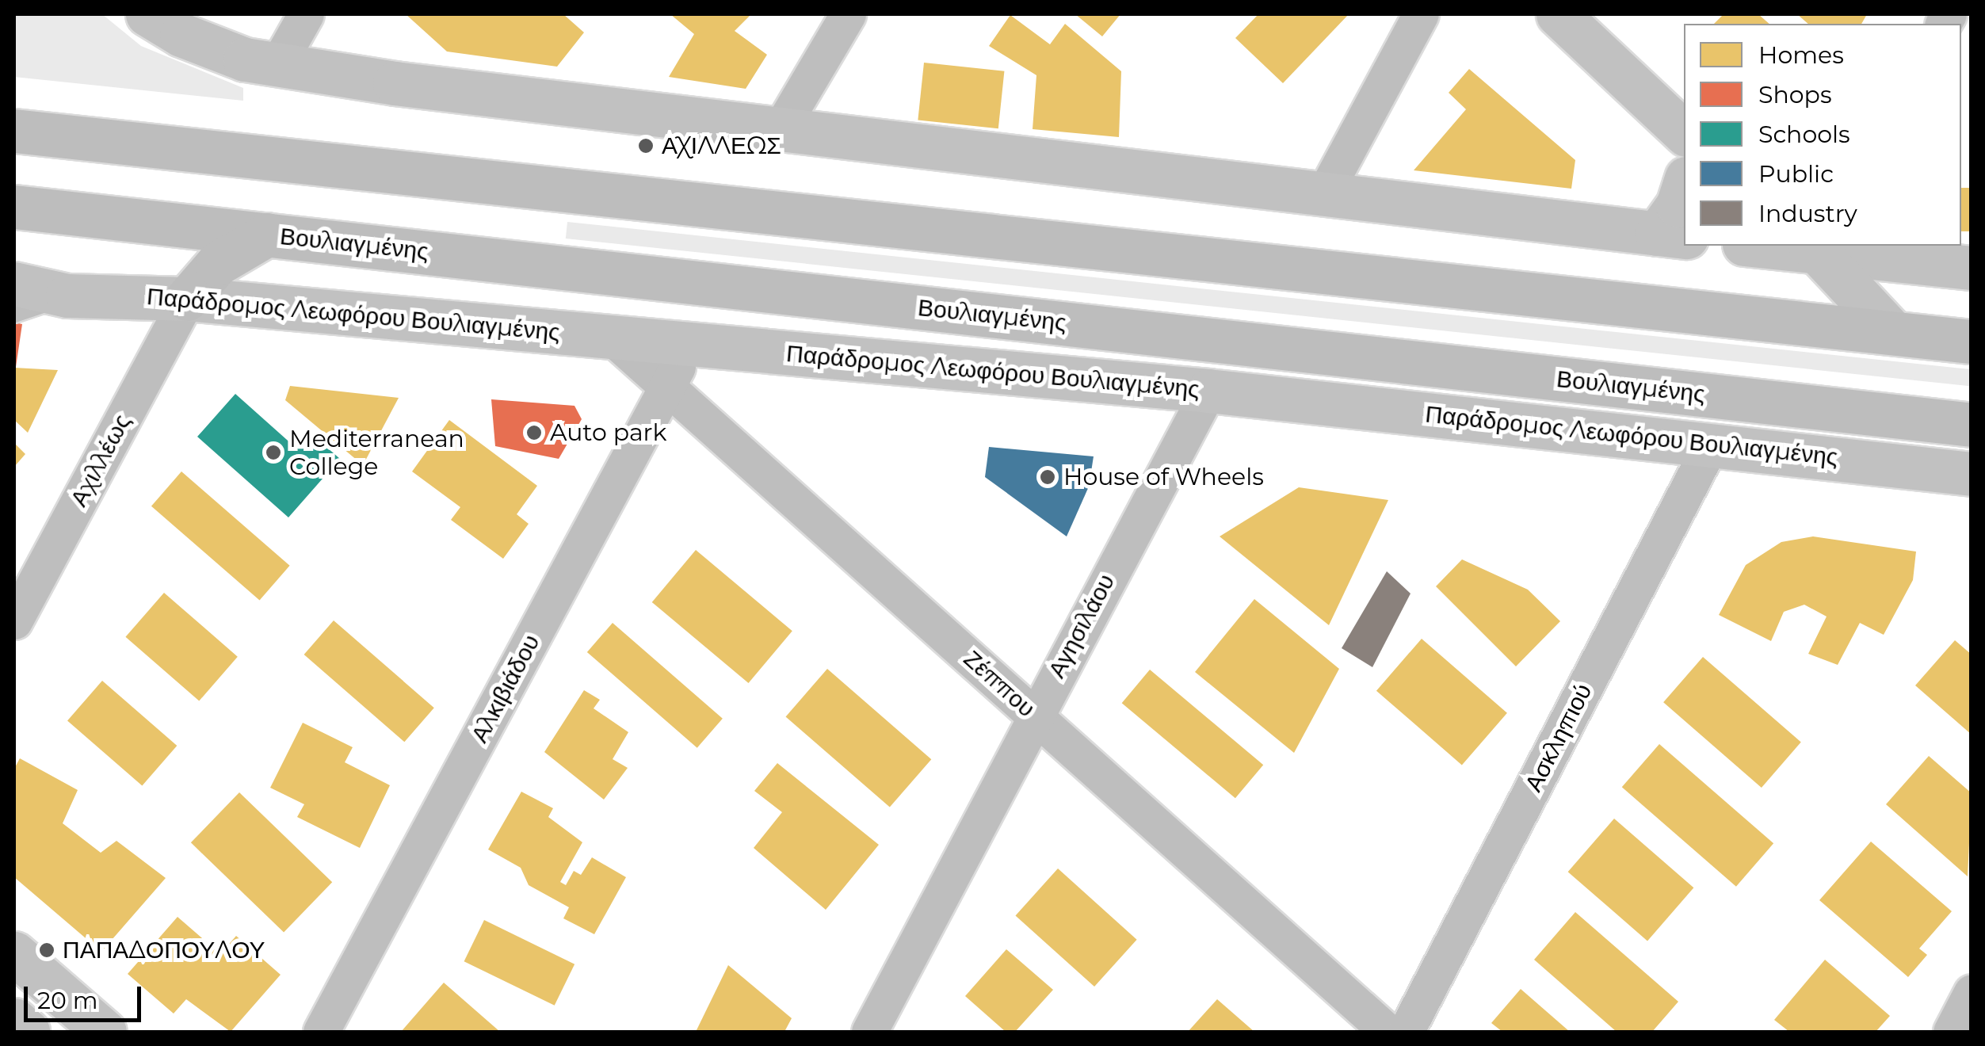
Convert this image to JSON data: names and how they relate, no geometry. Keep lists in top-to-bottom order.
{
  "streets": {
    "main road": ["Βουλιαγμένης"],
    "street": [
      "Παράδρομος Λεωφόρου Βουλιαγμένης",
      "Αχιλλέως",
      "Αγησιλάου",
      "Ζέππου",
      "Αλκιβιάδου",
      "Ασκληπιού"
    ]
  },
  "crossings": [
    ["Παράδρομος Λεωφόρου Βουλιαγμένης", "Αχιλλέως"],
    ["Παράδρομος Λεωφόρου Βουλιαγμένης", "Αγησιλάου"],
    ["Παράδρομος Λεωφόρου Βουλιαγμένης", "Ζέππου"],
    ["Παράδρομος Λεωφόρου Βουλιαγμένης", "Αλκιβιάδου"],
    ["Παράδρομος Λεωφόρου Βουλιαγμένης", "Ασκληπιού"],
    ["Αγησιλάου", "Ζέππου"],
    ["Ζέππου", "Αλκιβιάδου"]
  ],
  "places": [
    "ΑΧΙΛΛΕΩΣ",
    "Auto park",
    "Mediterranean College",
    "House of Wheels",
    "ΠΑΠΑΔΟΠΟΥΛΟΥ"
  ],
  "legend": [
    "Homes",
    "Shops",
    "Schools",
    "Public",
    "Industry"
  ],
  "scale_bar": "20 m"
}
